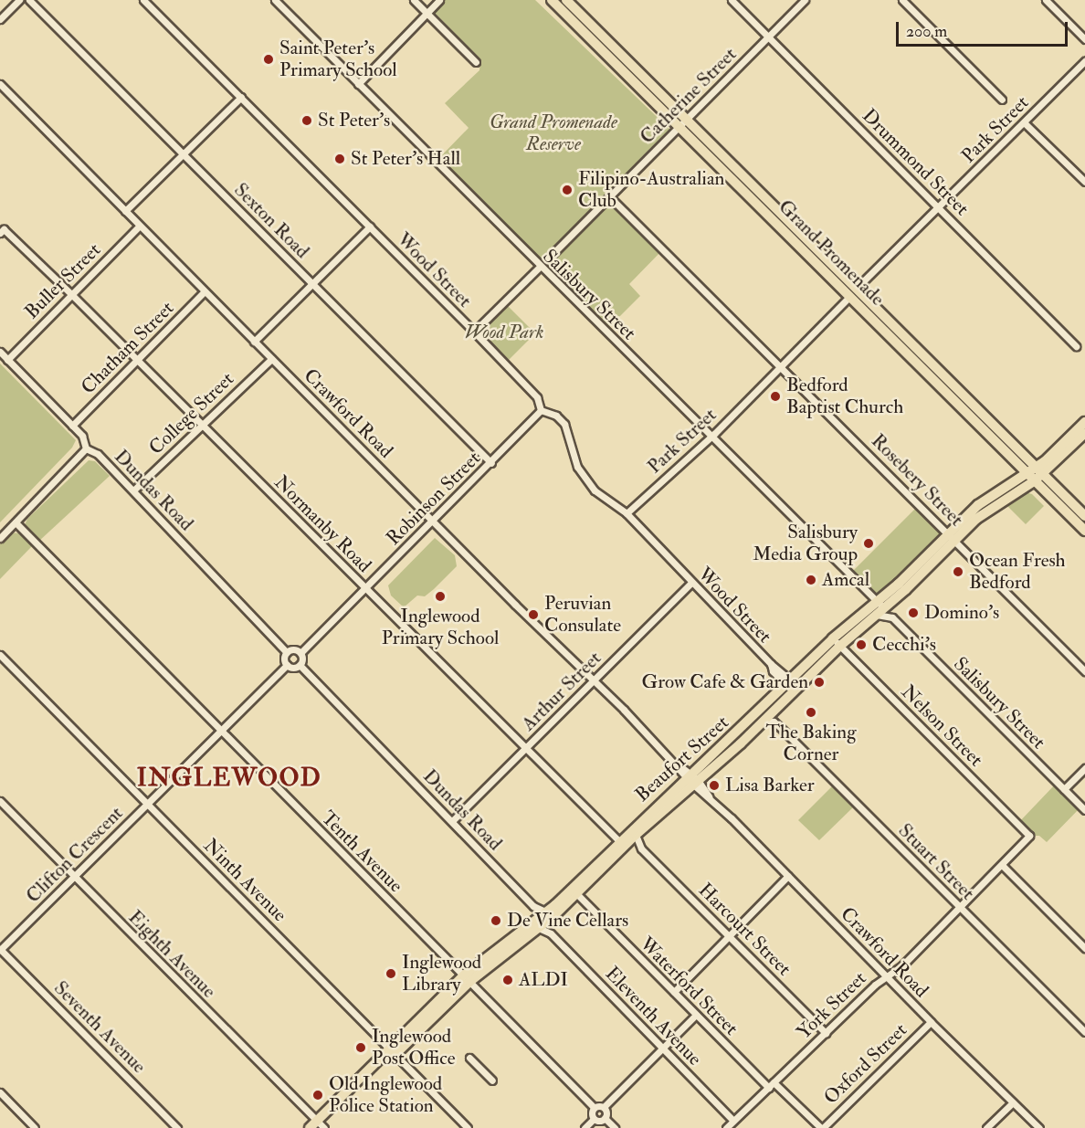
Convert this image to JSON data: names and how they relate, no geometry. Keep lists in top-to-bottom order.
{
  "streets": {
    "main road": ["Grand Promenade", "Beaufort Street"],
    "street": [
      "Catherine Street",
      "Park Street",
      "Drummond Street",
      "Sexton Road",
      "Wood Street",
      "Buller Street",
      "Salisbury Street",
      "Chatham Street",
      "College Street",
      "Crawford Road",
      "Rosebery Street",
      "Dundas Road",
      "Robinson Street",
      "Normanby Road",
      "Arthur Street",
      "Nelson Street",
      "Tenth Avenue",
      "Clifton Crescent",
      "Stuart Street",
      "Ninth Avenue",
      "Harcourt Street",
      "Eighth Avenue",
      "Waterford Street",
      "York Street",
      "Eleventh Avenue",
      "Seventh Avenue",
      "Oxford Street"
    ]
  },
  "crossings": [
    ["Catherine Street", "Drummond Street"],
    ["Catherine Street", "Grand Promenade"],
    ["Catherine Street", "Rosebery Street"],
    ["Park Street", "Drummond Street"],
    ["Park Street", "Grand Promenade"],
    ["Park Street", "Wood Street"],
    ["Park Street", "Salisbury Street"],
    ["Park Street", "Rosebery Street"],
    ["Sexton Road", "Robinson Street"],
    ["Grand Promenade", "Beaufort Street"],
    ["Wood Street", "Robinson Street"],
    ["Wood Street", "Arthur Street"],
    ["Wood Street", "Beaufort Street"],
    ["Buller Street", "Crawford Road"],
    ["Buller Street", "Dundas Road"],
    ["Buller Street", "Normanby Road"],
    ["Salisbury Street", "Beaufort Street"],
    ["Chatham Street", "Crawford Road"],
    ["Chatham Street", "Dundas Road"],
    ["Chatham Street", "Normanby Road"],
    ["College Street", "Crawford Road"],
    ["College Street", "Dundas Road"],
    ["College Street", "Normanby Road"],
    ["Crawford Road", "Robinson Street"],
    ["Crawford Road", "Arthur Street"],
    ["Crawford Road", "Beaufort Street"],
    ["Crawford Road", "York Street"],
    ["Crawford Road", "Oxford Street"],
    ["Rosebery Street", "Beaufort Street"],
    ["Dundas Road", "Robinson Street"],
    ["Dundas Road", "Arthur Street"],
    ["Dundas Road", "Beaufort Street"],
    ["Dundas Road", "Clifton Crescent"],
    ["Robinson Street", "Normanby Road"],
    ["Robinson Street", "Clifton Crescent"],
    ["Normanby Road", "Arthur Street"],
    ["Normanby Road", "Beaufort Street"],
    ["Normanby Road", "Harcourt Street"],
    ["Nelson Street", "Beaufort Street"],
    ["Nelson Street", "York Street"],
    ["Beaufort Street", "Tenth Avenue"],
    ["Beaufort Street", "Stuart Street"],
    ["Beaufort Street", "Ninth Avenue"],
    ["Beaufort Street", "Harcourt Street"],
    ["Beaufort Street", "Eighth Avenue"],
    ["Beaufort Street", "Waterford Street"],
    ["Beaufort Street", "Eleventh Avenue"],
    ["Tenth Avenue", "Clifton Crescent"],
    ["Clifton Crescent", "Ninth Avenue"],
    ["Clifton Crescent", "Eighth Avenue"],
    ["Clifton Crescent", "Seventh Avenue"],
    ["Stuart Street", "York Street"],
    ["Harcourt Street", "York Street"],
    ["Waterford Street", "York Street"],
    ["Waterford Street", "Oxford Street"],
    ["York Street", "Eleventh Avenue"]
  ],
  "districts": ["INGLEWOOD"],
  "parks": ["Grand Promenade Reserve", "Wood Park"],
  "places": [
    "Saint Peter's Primary School",
    "St Peter's",
    "St Peter's Hall",
    "Filipino-Australian Club",
    "Bedford Baptist Church",
    "Salisbury Media Group",
    "Ocean Fresh Bedford",
    "Amcal",
    "Inglewood Primary School",
    "Domino's",
    "Peruvian Consulate",
    "Cecchi's",
    "Grow Cafe & Garden",
    "The Baking Corner",
    "Lisa Barker",
    "De Vine Cellars",
    "Inglewood Library",
    "ALDI",
    "Inglewood Post Office",
    "Old Inglewood Police Station"
  ],
  "scale_bar": "200 m"
}
